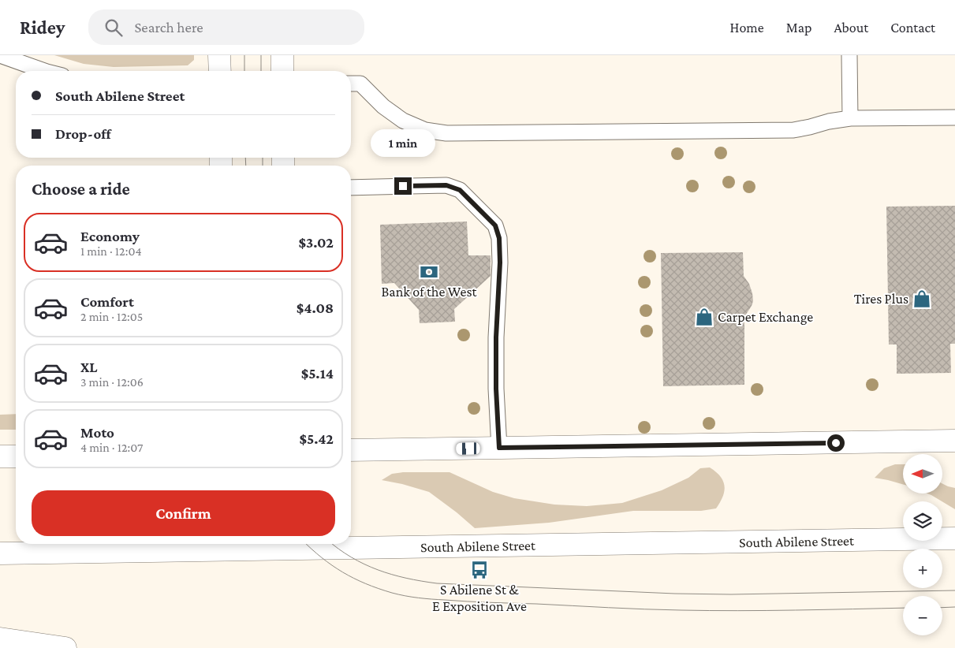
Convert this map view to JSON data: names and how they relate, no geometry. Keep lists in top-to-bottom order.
{
  "streets": {
    "main road": ["South Abilene Street"]
  },
  "places": {
    "bank": ["Bank of the West"],
    "shop": ["Tires Plus", "Carpet Exchange"],
    "bus stop": ["S Abilene St & E Exposition Ave"]
  },
  "north": "left",
  "page": {
    "header": "Ridey",
    "search": "Search here",
    "nav": [
      "Home",
      "Map",
      "About",
      "Contact"
    ],
    "banner": ["South Abilene Street", "Drop-off"],
    "bubble": "1 min",
    "heading": "Choose a ride",
    "list": [
      {
        "name": "Economy",
        "note": "1 min · 12:04",
        "value": "$3.02"
      },
      {
        "name": "Comfort",
        "note": "2 min · 12:05",
        "value": "$4.08"
      },
      {
        "name": "XL",
        "note": "3 min · 12:06",
        "value": "$5.14"
      },
      {
        "name": "Moto",
        "note": "4 min · 12:07",
        "value": "$5.42"
      }
    ],
    "map_buttons": ["+", "−"],
    "buttons": "Confirm"
  }
}
